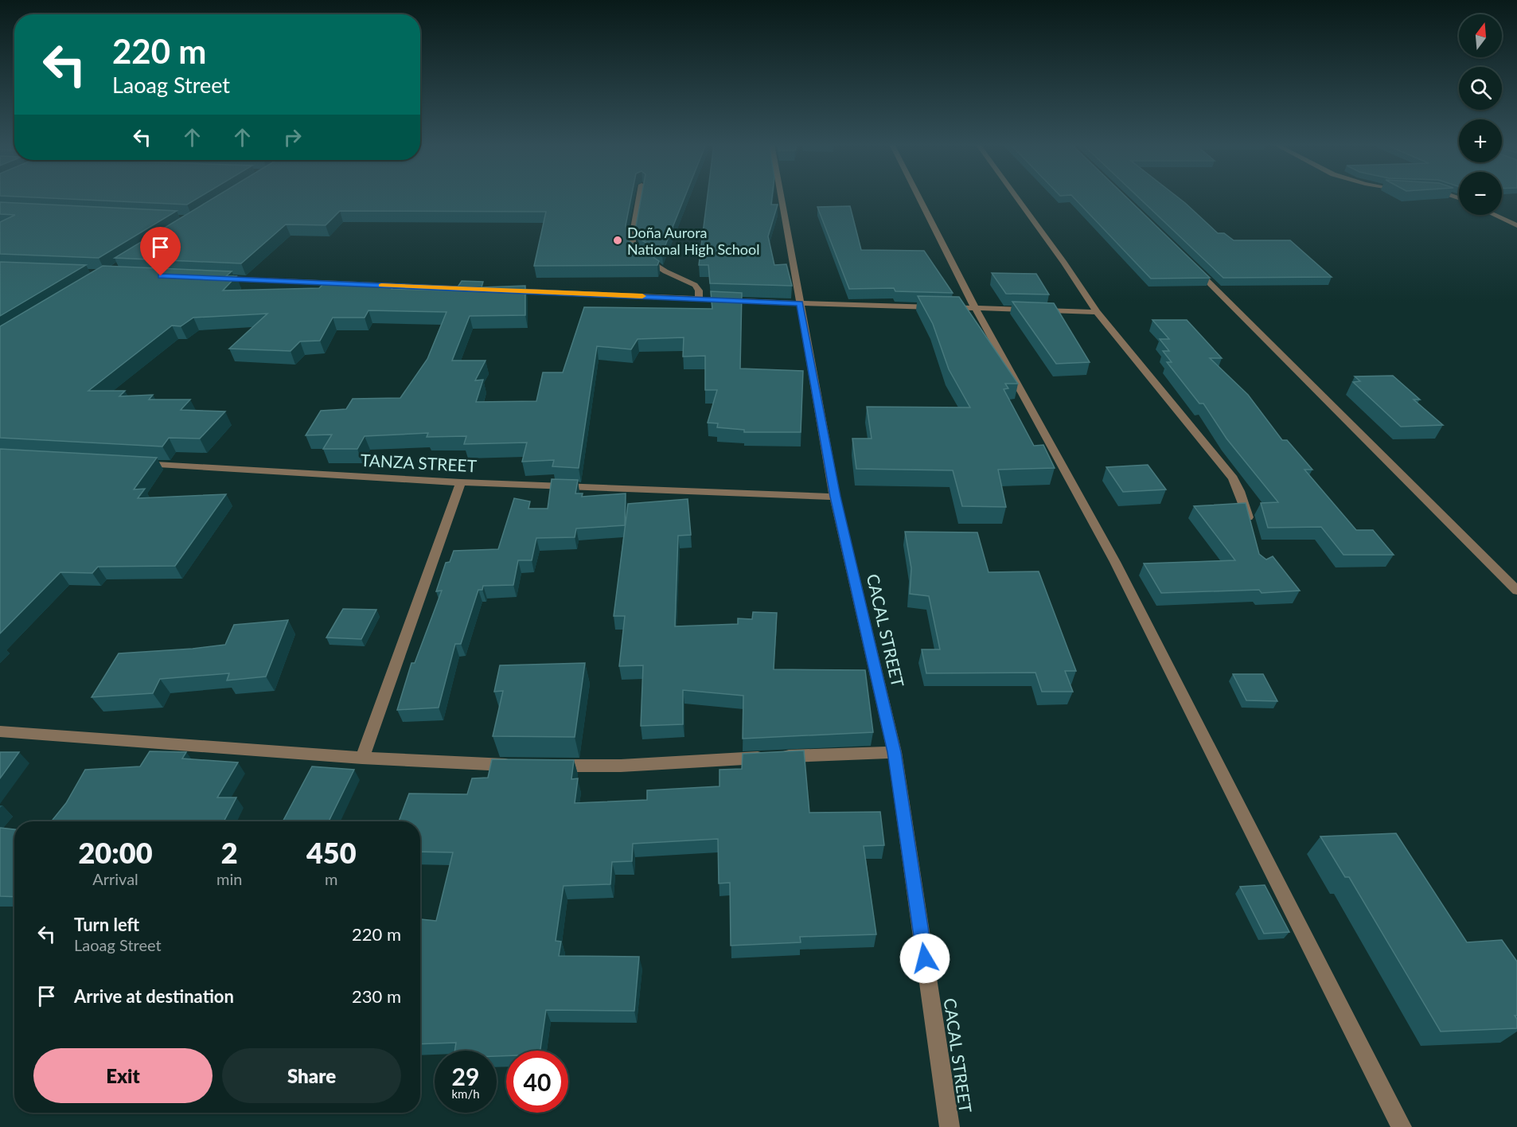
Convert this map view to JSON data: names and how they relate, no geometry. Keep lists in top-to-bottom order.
{
  "streets": {
    "street": ["TANZA STREET", "CACAL STREET"]
  },
  "crossings": [
    ["TANZA STREET", "CACAL STREET"]
  ],
  "places": ["Doña Aurora National High School"],
  "north": "top",
  "page": {
    "map_buttons": ["+", "−"],
    "turn": ["220 m", "Laoag Street"],
    "eta": [
      "20:00",
      "Arrival",
      "2",
      "min",
      "450",
      "m"
    ],
    "list": [
      {
        "name": "Turn left",
        "note": "Laoag Street",
        "value": "220 m"
      },
      {
        "name": "Arrive at destination",
        "value": "230 m"
      }
    ],
    "buttons": ["Exit", "Share"],
    "speed": "29 km/h",
    "limit": "40"
  }
}
